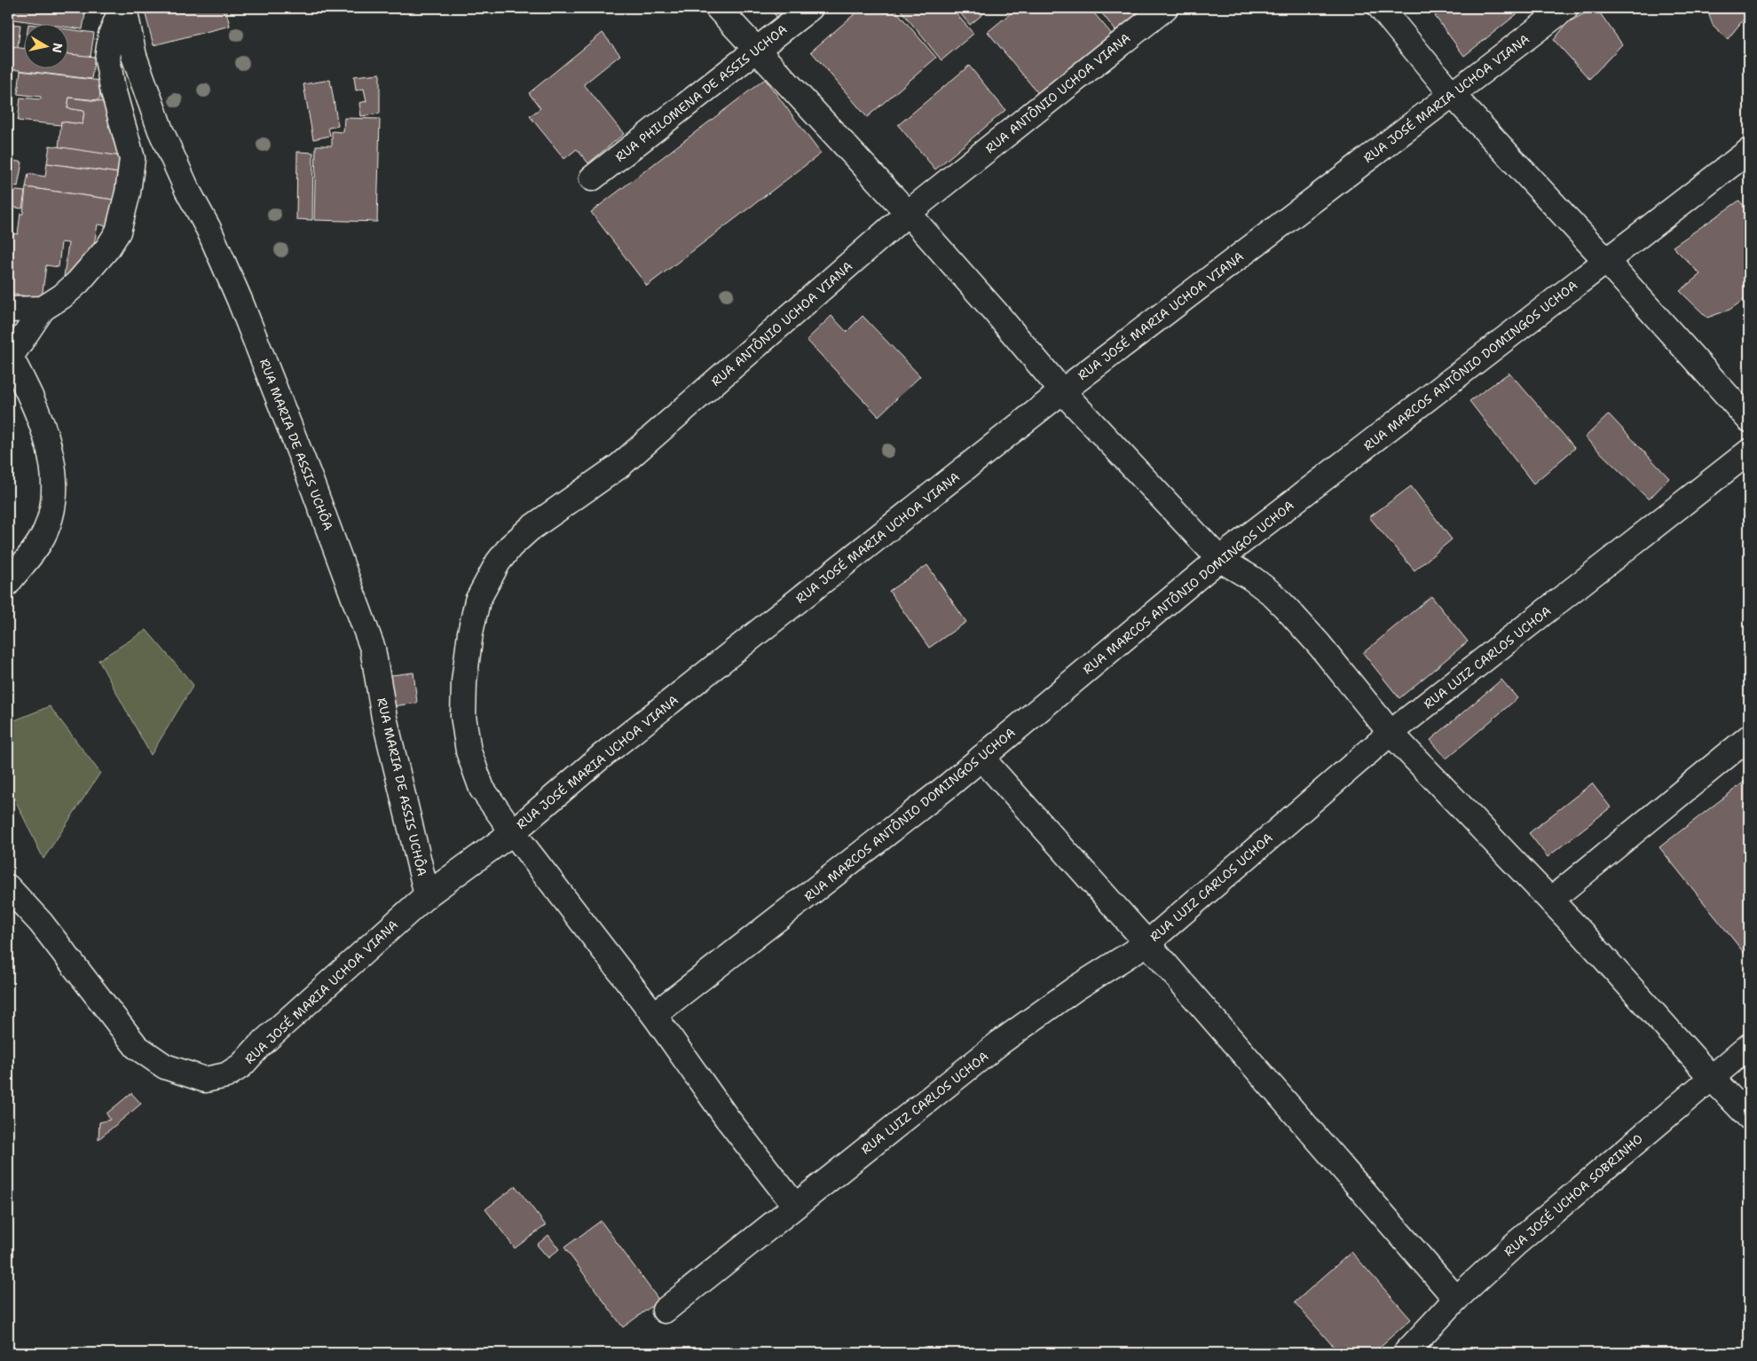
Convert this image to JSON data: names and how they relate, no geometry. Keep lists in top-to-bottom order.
{
  "streets": {
    "street": [
      "RUA PHILOMENA DE ASSIS UCHOA",
      "RUA ANTÔNIO UCHOA VIANA",
      "RUA JOSÉ MARIA UCHOA VIANA",
      "RUA MARCOS ANTÔNIO DOMINGOS UCHOA",
      "RUA MARIA DE ASSIS UCHÔA",
      "RUA LUIZ CARLOS UCHOA",
      "RUA JOSÉ UCHOA SOBRINHO"
    ]
  },
  "crossings": [
    ["RUA ANTÔNIO UCHOA VIANA", "RUA JOSÉ MARIA UCHOA VIANA"],
    ["RUA ANTÔNIO UCHOA VIANA", "RUA MARCOS ANTÔNIO DOMINGOS UCHOA"],
    ["RUA ANTÔNIO UCHOA VIANA", "RUA LUIZ CARLOS UCHOA"],
    ["RUA JOSÉ MARIA UCHOA VIANA", "RUA MARIA DE ASSIS UCHÔA"]
  ],
  "north": "right"
}
